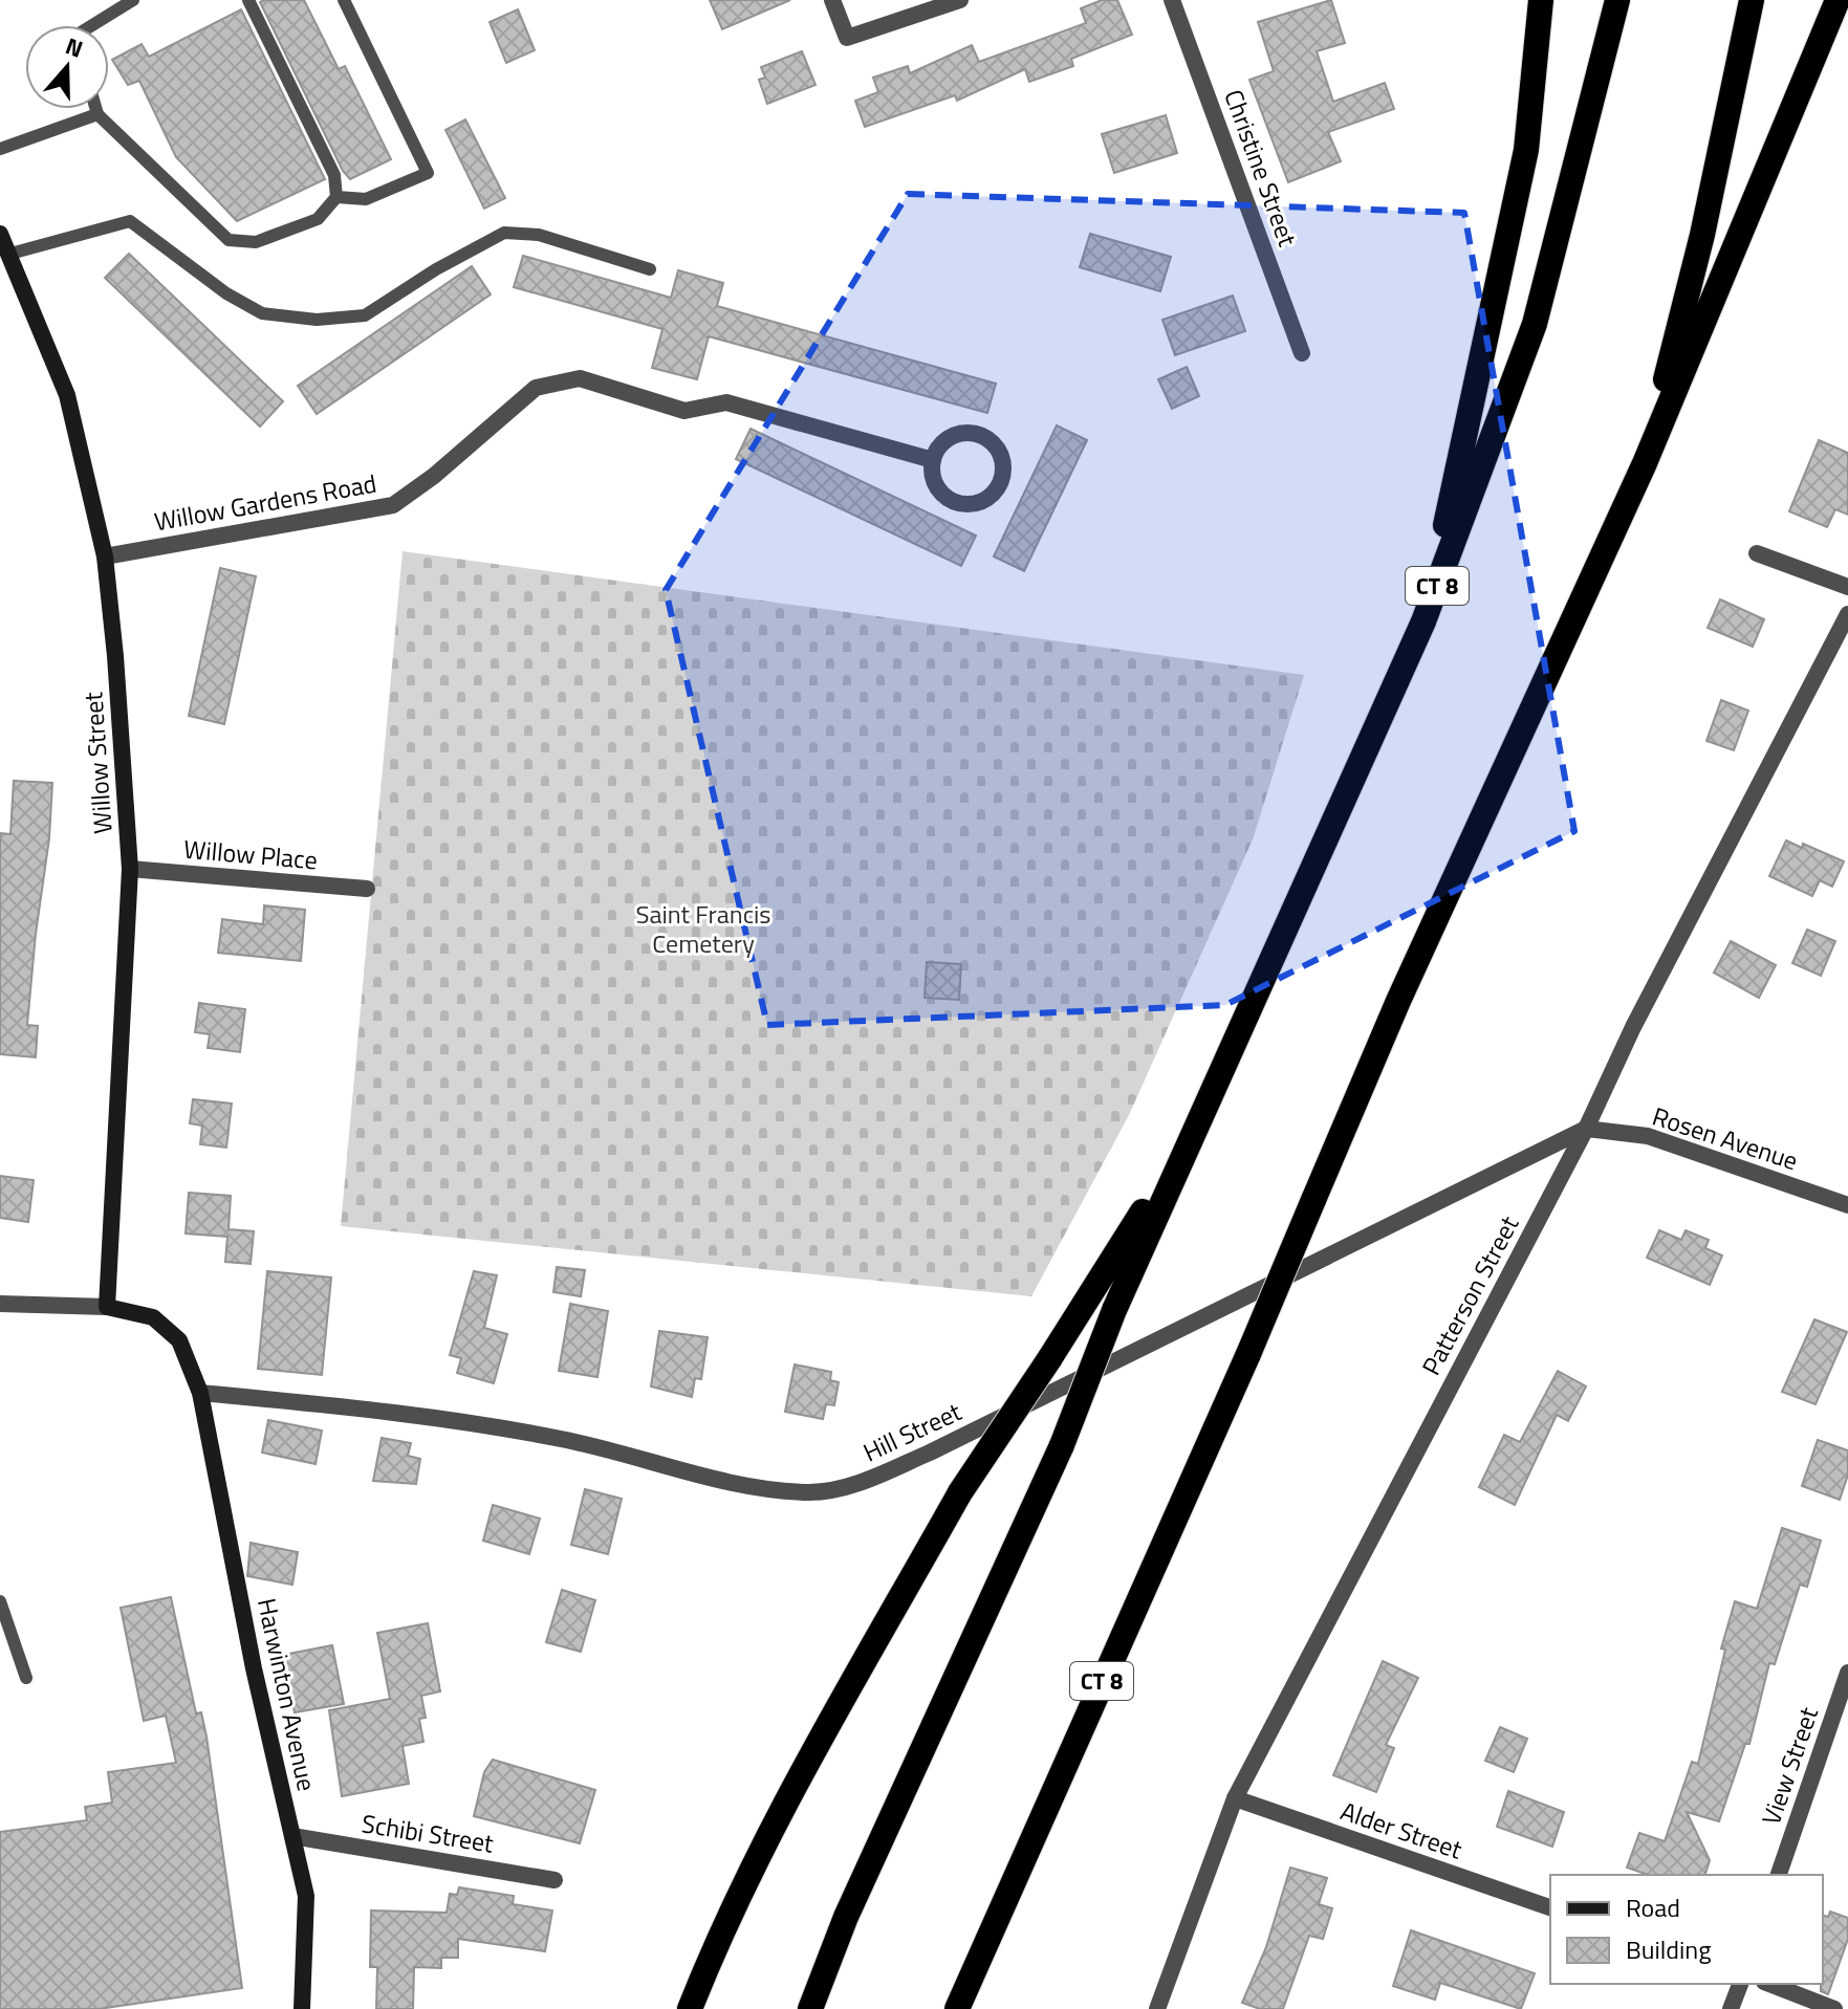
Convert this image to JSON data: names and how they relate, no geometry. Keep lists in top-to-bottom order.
{
  "streets": {
    "highway": ["CT 8"],
    "main road": ["Willow Street", "Harwinton Avenue"],
    "street": [
      "Christine Street",
      "Willow Gardens Road",
      "Willow Place",
      "Rosen Avenue",
      "Patterson Street",
      "Hill Street",
      "View Street",
      "Alder Street",
      "Schibi Street"
    ]
  },
  "crossings": [
    ["Willow Gardens Road", "Willow Street"],
    ["Willow Street", "Willow Place"],
    ["Willow Street", "Harwinton Avenue"],
    ["Rosen Avenue", "Patterson Street"],
    ["Rosen Avenue", "Hill Street"],
    ["Patterson Street", "Hill Street"],
    ["Patterson Street", "Alder Street"],
    ["Hill Street", "Harwinton Avenue"],
    ["Harwinton Avenue", "Schibi Street"]
  ],
  "parks": ["Saint Francis Cemetery"],
  "legend": ["Road", "Building"],
  "north": "top"
}
